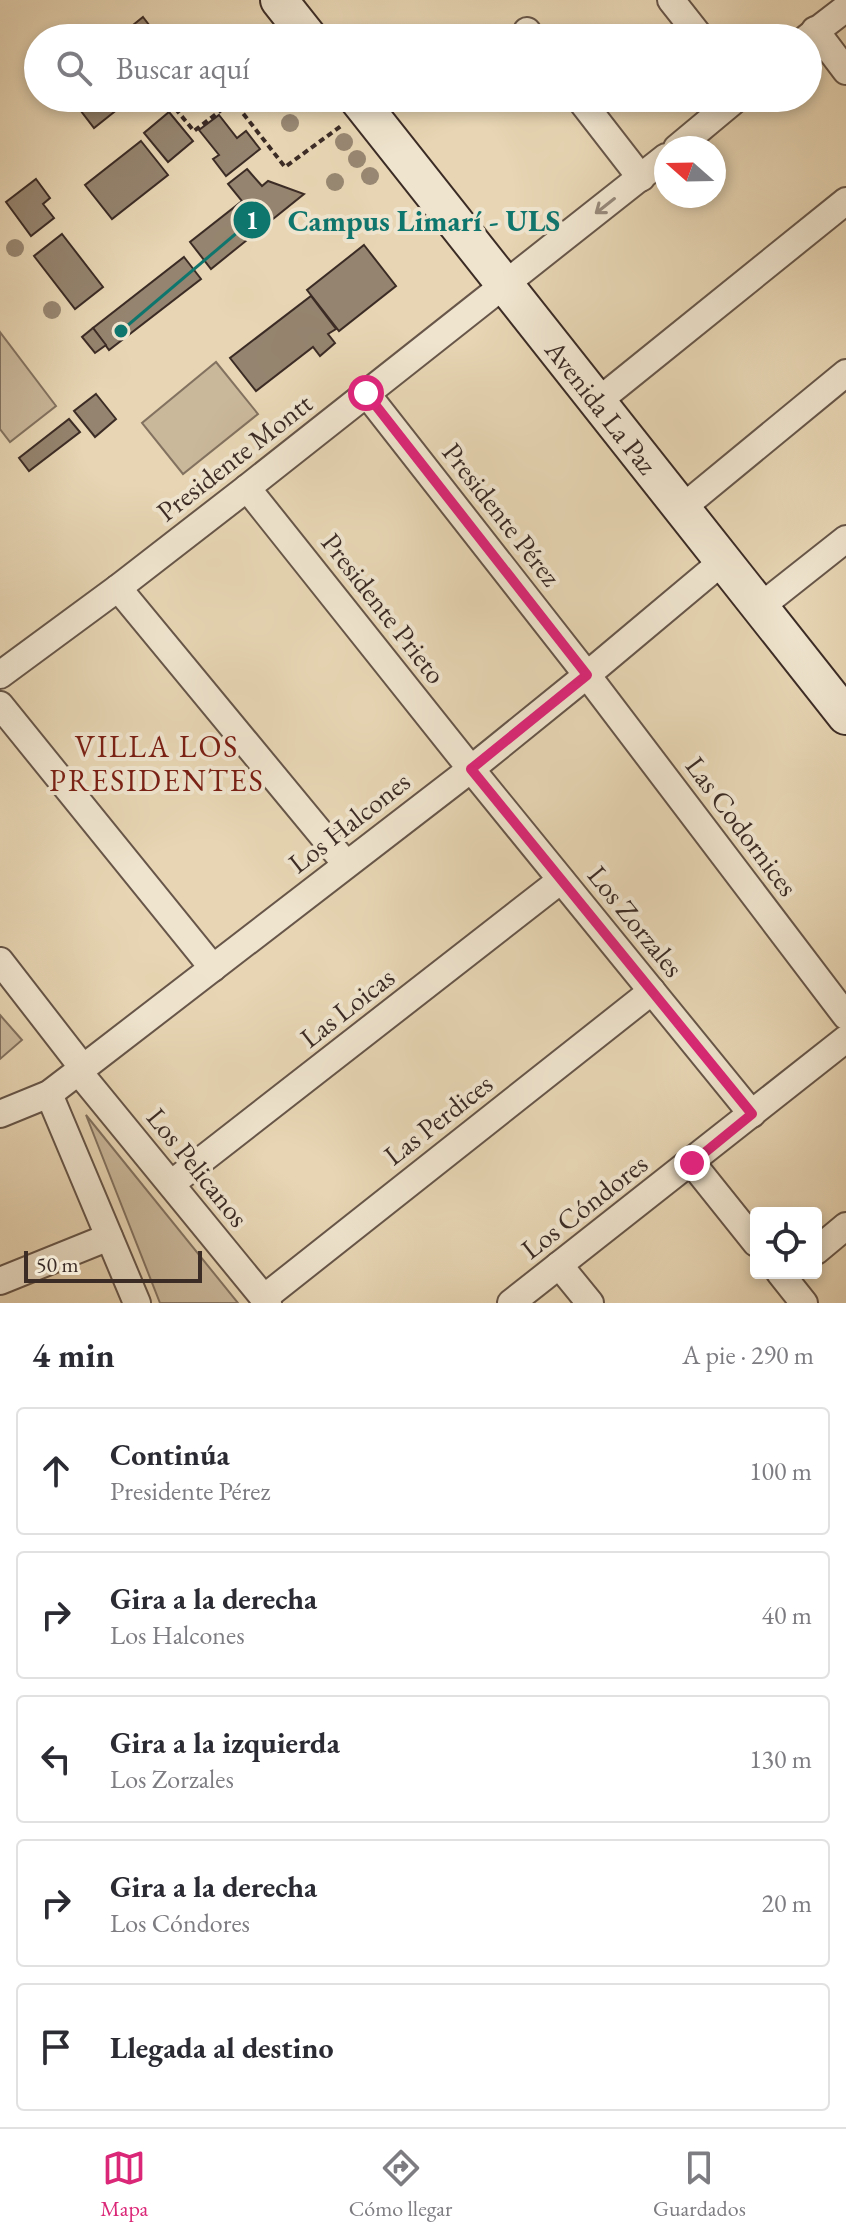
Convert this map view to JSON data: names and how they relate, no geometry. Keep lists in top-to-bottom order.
{
  "streets": {
    "main road": ["Avenida La Paz"],
    "street": [
      "Presidente Montt",
      "Presidente Pérez",
      "Presidente Prieto",
      "Los Halcones",
      "Las Codornices",
      "Los Zorzales",
      "Las Loicas",
      "Las Perdices",
      "Los Pelicanos",
      "Los Cóndores"
    ]
  },
  "crossings": [
    ["Avenida La Paz", "Presidente Montt"],
    ["Avenida La Paz", "Los Halcones"],
    ["Presidente Montt", "Presidente Pérez"],
    ["Presidente Montt", "Presidente Prieto"],
    ["Presidente Pérez", "Los Halcones"],
    ["Presidente Pérez", "Las Codornices"],
    ["Presidente Prieto", "Los Halcones"],
    ["Presidente Prieto", "Los Zorzales"],
    ["Los Halcones", "Las Codornices"],
    ["Los Halcones", "Los Zorzales"],
    ["Los Halcones", "Los Pelicanos"],
    ["Los Zorzales", "Las Loicas"],
    ["Los Zorzales", "Las Perdices"],
    ["Los Zorzales", "Los Cóndores"],
    ["Las Loicas", "Los Pelicanos"],
    ["Las Perdices", "Los Pelicanos"]
  ],
  "districts": ["VILLA LOS PRESIDENTES"],
  "places": ["Campus Limarí - ULS"],
  "scale_bar": "50 m",
  "north": "left",
  "page": {
    "search": "Buscar aquí",
    "scale": "50 m",
    "heading": ["4 min", "A pie · 290 m"],
    "list": [
      ["Continúa", "Presidente Pérez", "100 m"],
      ["Gira a la derecha", "Los Halcones", "40 m"],
      ["Gira a la izquierda", "Los Zorzales", "130 m"],
      ["Gira a la derecha", "Los Cóndores", "20 m"],
      "Llegada al destino"
    ],
    "nav": ["Mapa", "Cómo llegar", "Guardados"]
  }
}
